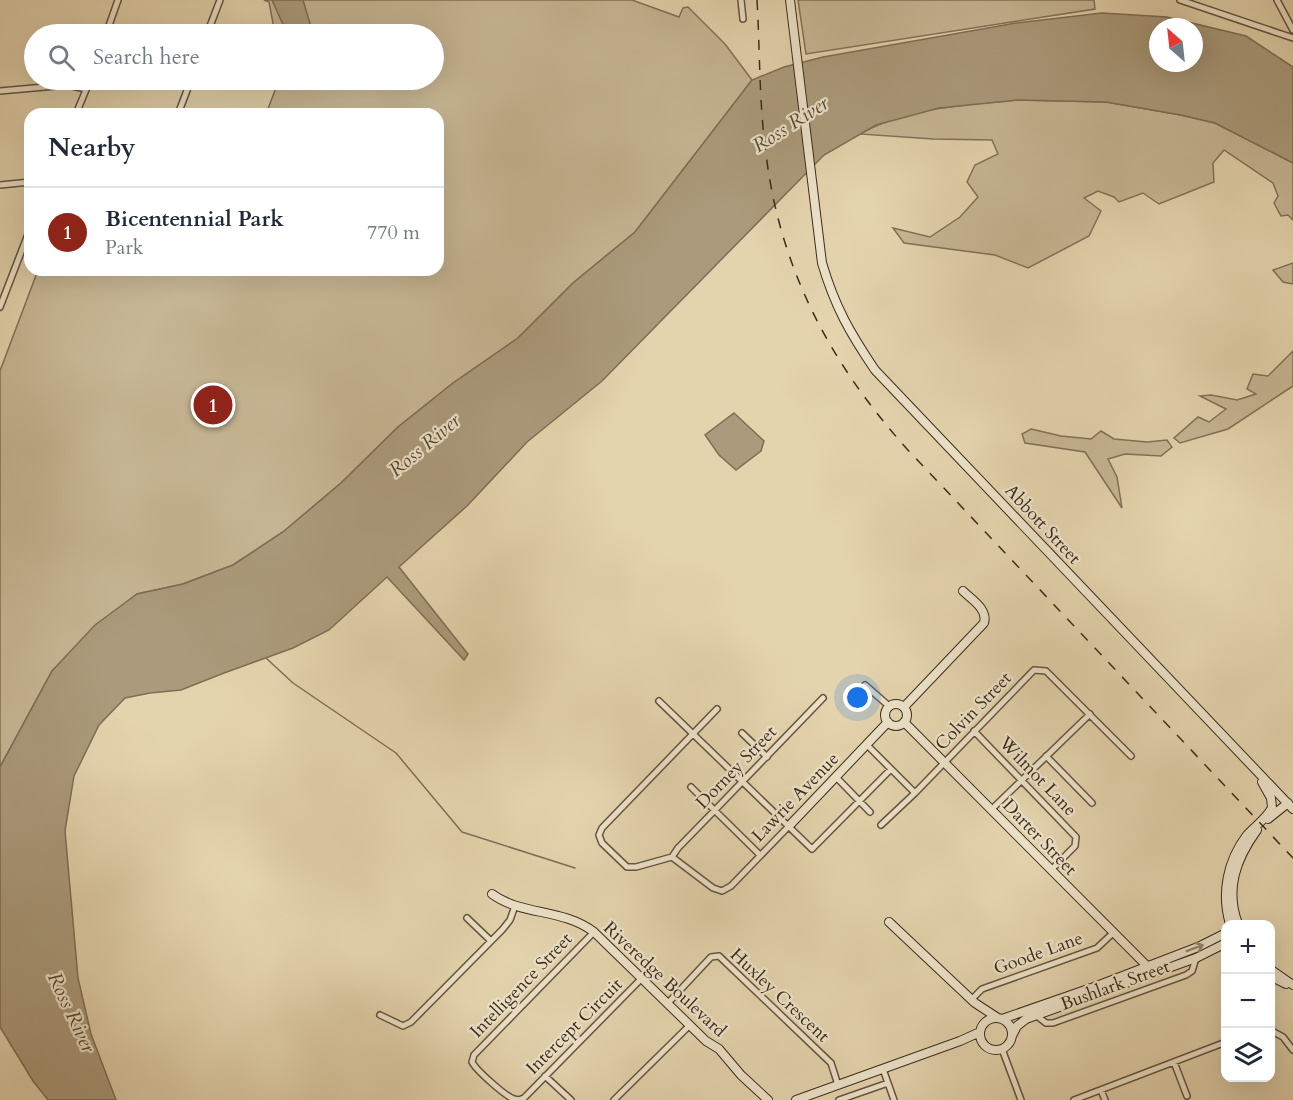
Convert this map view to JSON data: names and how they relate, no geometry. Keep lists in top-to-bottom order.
{
  "streets": {
    "street": [
      "Abbott Street",
      "Colvin Street",
      "Dorney Street",
      "Wilmot Lane",
      "Lawrie Avenue",
      "Darter Street",
      "Goode Lane",
      "Riveredge Boulevard",
      "Intelligence Street",
      "Bushlark Street",
      "Huxley Crescent",
      "Intercept Circuit"
    ]
  },
  "crossings": [
    ["Colvin Street", "Wilmot Lane"],
    ["Colvin Street", "Darter Street"],
    ["Dorney Street", "Lawrie Avenue"],
    ["Wilmot Lane", "Darter Street"],
    ["Lawrie Avenue", "Darter Street"],
    ["Darter Street", "Goode Lane"],
    ["Riveredge Boulevard", "Intelligence Street"],
    ["Riveredge Boulevard", "Huxley Crescent"],
    ["Riveredge Boulevard", "Intercept Circuit"],
    ["Intelligence Street", "Intercept Circuit"]
  ],
  "water": ["Ross River"],
  "north": "top left",
  "page": {
    "search": "Search here",
    "heading": "Nearby",
    "list": [
      {
        "mark": "1",
        "name": "Bicentennial Park",
        "note": "Park",
        "value": "770 m"
      }
    ],
    "pins": "1",
    "map_buttons": ["+", "−"]
  }
}
